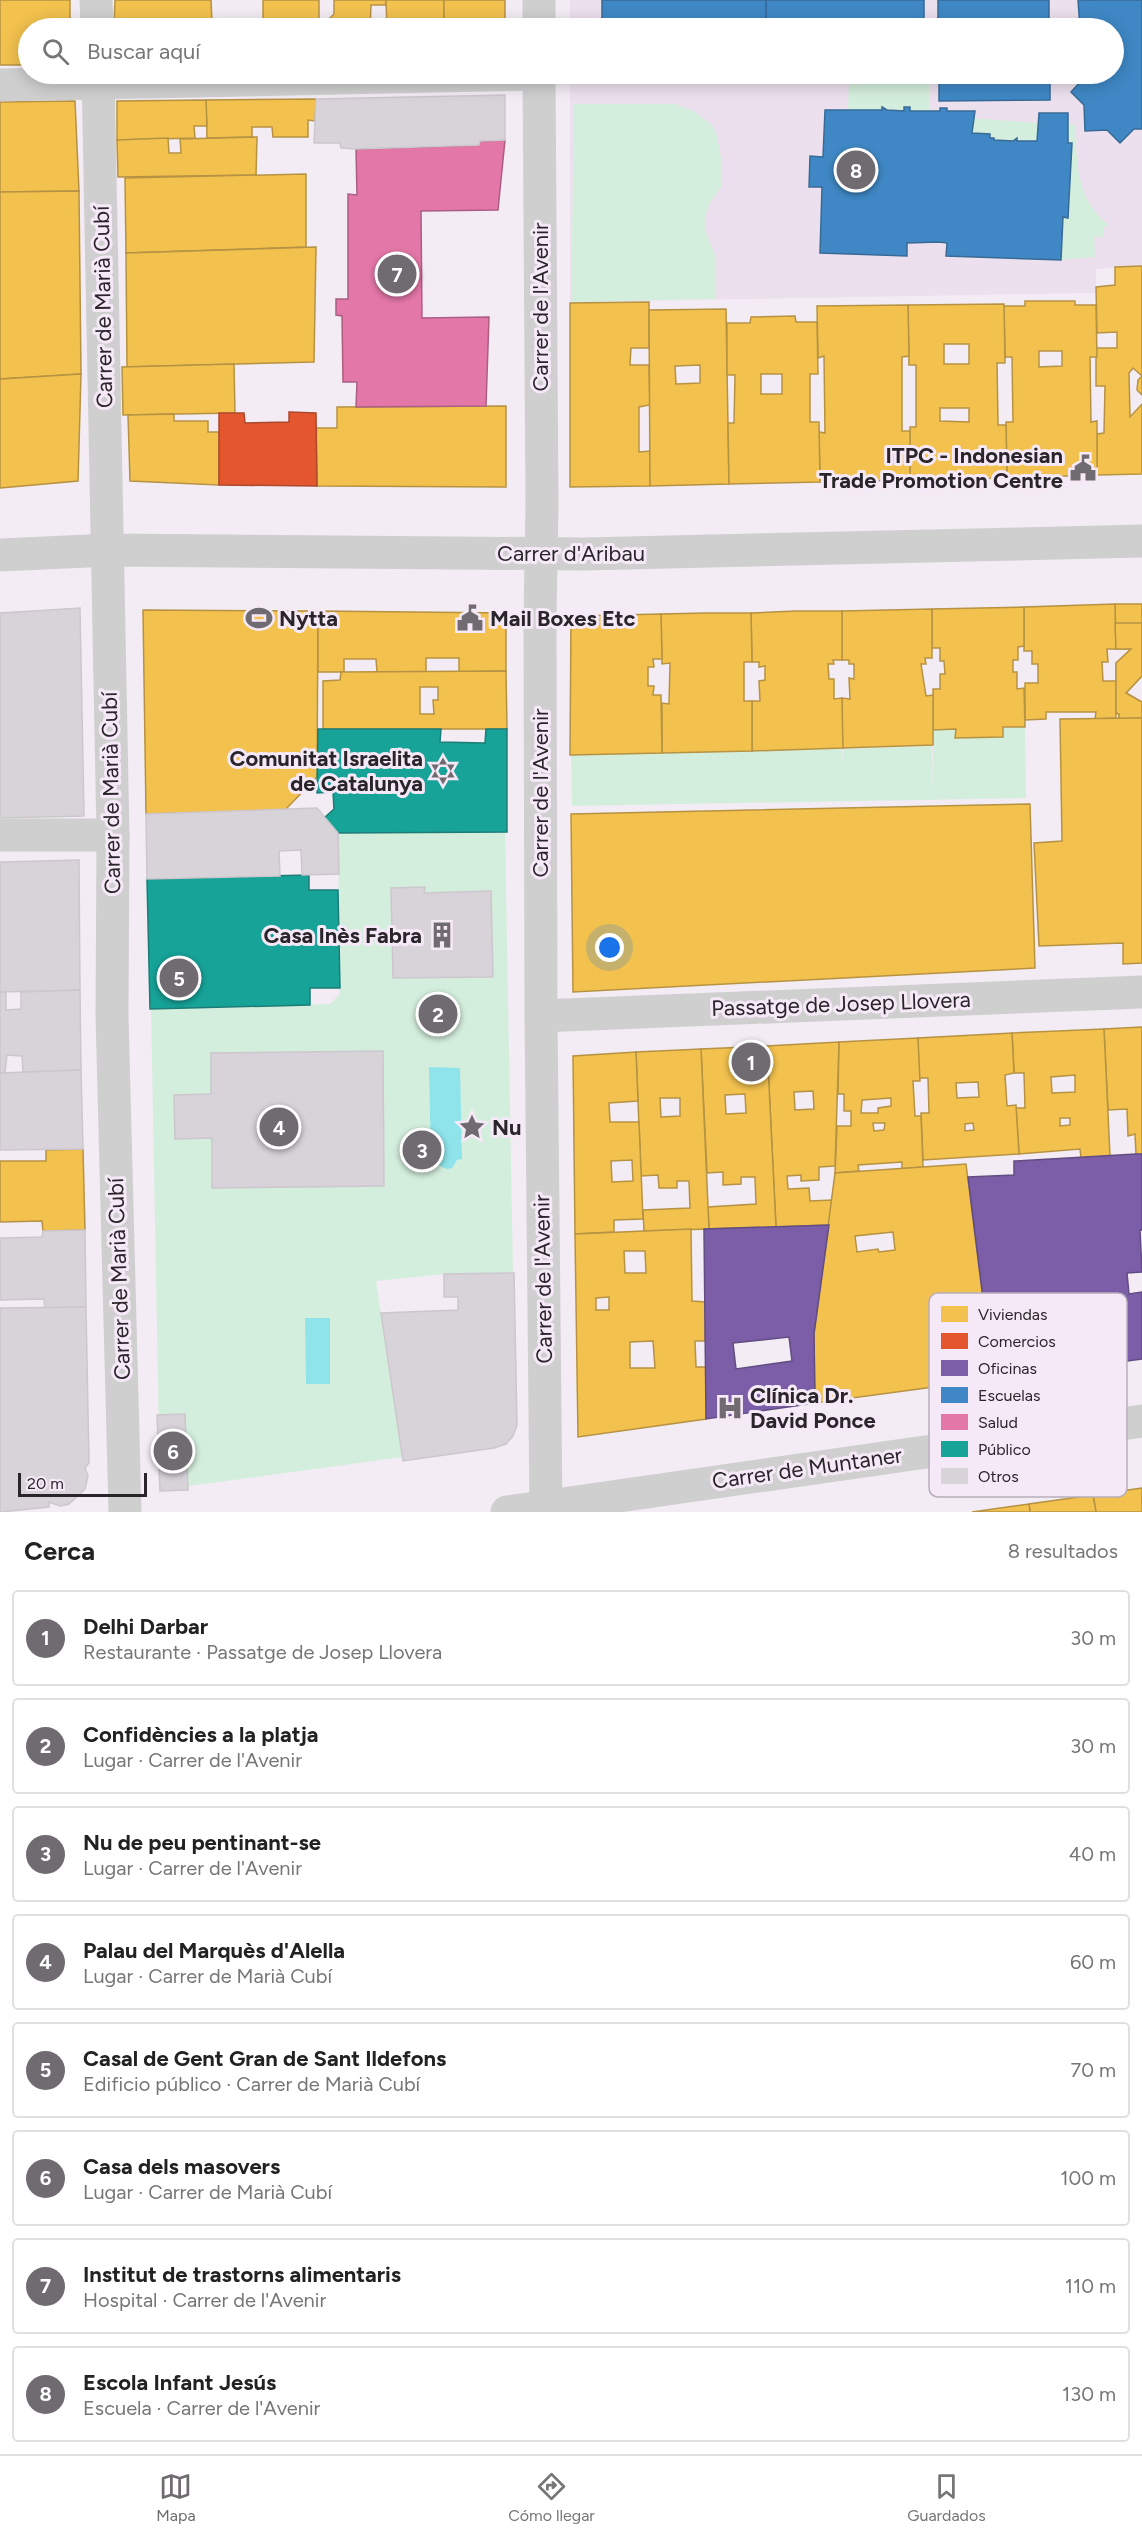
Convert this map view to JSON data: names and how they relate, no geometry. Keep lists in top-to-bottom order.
{
  "streets": {
    "street": [
      "Carrer de Marià Cubí",
      "Carrer de l'Avenir",
      "Carrer d'Aribau",
      "Passatge de Josep Llovera",
      "Carrer de Muntaner"
    ]
  },
  "crossings": [
    ["Carrer de Marià Cubí", "Carrer d'Aribau"],
    ["Carrer de l'Avenir", "Carrer d'Aribau"],
    ["Carrer de l'Avenir", "Passatge de Josep Llovera"],
    ["Carrer de l'Avenir", "Carrer de Muntaner"]
  ],
  "places": {
    "public building": ["ITPC - Indonesian Trade Promotion Centre", "Mail Boxes Etc"],
    "sports": ["Nytta"],
    "synagogue": ["Comunitat Israelita de Catalunya"],
    "building": ["Casa Inès Fabra"],
    "place": ["Nu"],
    "hospital": ["Clínica Dr. David Ponce"]
  },
  "legend": [
    "Viviendas",
    "Comercios",
    "Oficinas",
    "Escuelas",
    "Salud",
    "Público",
    "Otros"
  ],
  "scale_bar": "20 m",
  "page": {
    "search": "Buscar aquí",
    "pins": [
      "8",
      "7",
      "5",
      "2",
      "1",
      "4",
      "3",
      "6"
    ],
    "scale": "20 m",
    "heading": ["Cerca", "8 resultados"],
    "list": [
      {
        "mark": "1",
        "name": "Delhi Darbar",
        "note": "Restaurante · Passatge de Josep Llovera",
        "value": "30 m"
      },
      {
        "mark": "2",
        "name": "Confidències a la platja",
        "note": "Lugar · Carrer de l'Avenir",
        "value": "30 m"
      },
      {
        "mark": "3",
        "name": "Nu de peu pentinant-se",
        "note": "Lugar · Carrer de l'Avenir",
        "value": "40 m"
      },
      {
        "mark": "4",
        "name": "Palau del Marquès d'Alella",
        "note": "Lugar · Carrer de Marià Cubí",
        "value": "60 m"
      },
      {
        "mark": "5",
        "name": "Casal de Gent Gran de Sant Ildefons",
        "note": "Edificio público · Carrer de Marià Cubí",
        "value": "70 m"
      },
      {
        "mark": "6",
        "name": "Casa dels masovers",
        "note": "Lugar · Carrer de Marià Cubí",
        "value": "100 m"
      },
      {
        "mark": "7",
        "name": "Institut de trastorns alimentaris",
        "note": "Hospital · Carrer de l'Avenir",
        "value": "110 m"
      },
      {
        "mark": "8",
        "name": "Escola Infant Jesús",
        "note": "Escuela · Carrer de l'Avenir",
        "value": "130 m"
      }
    ],
    "nav": ["Mapa", "Cómo llegar", "Guardados"]
  }
}
